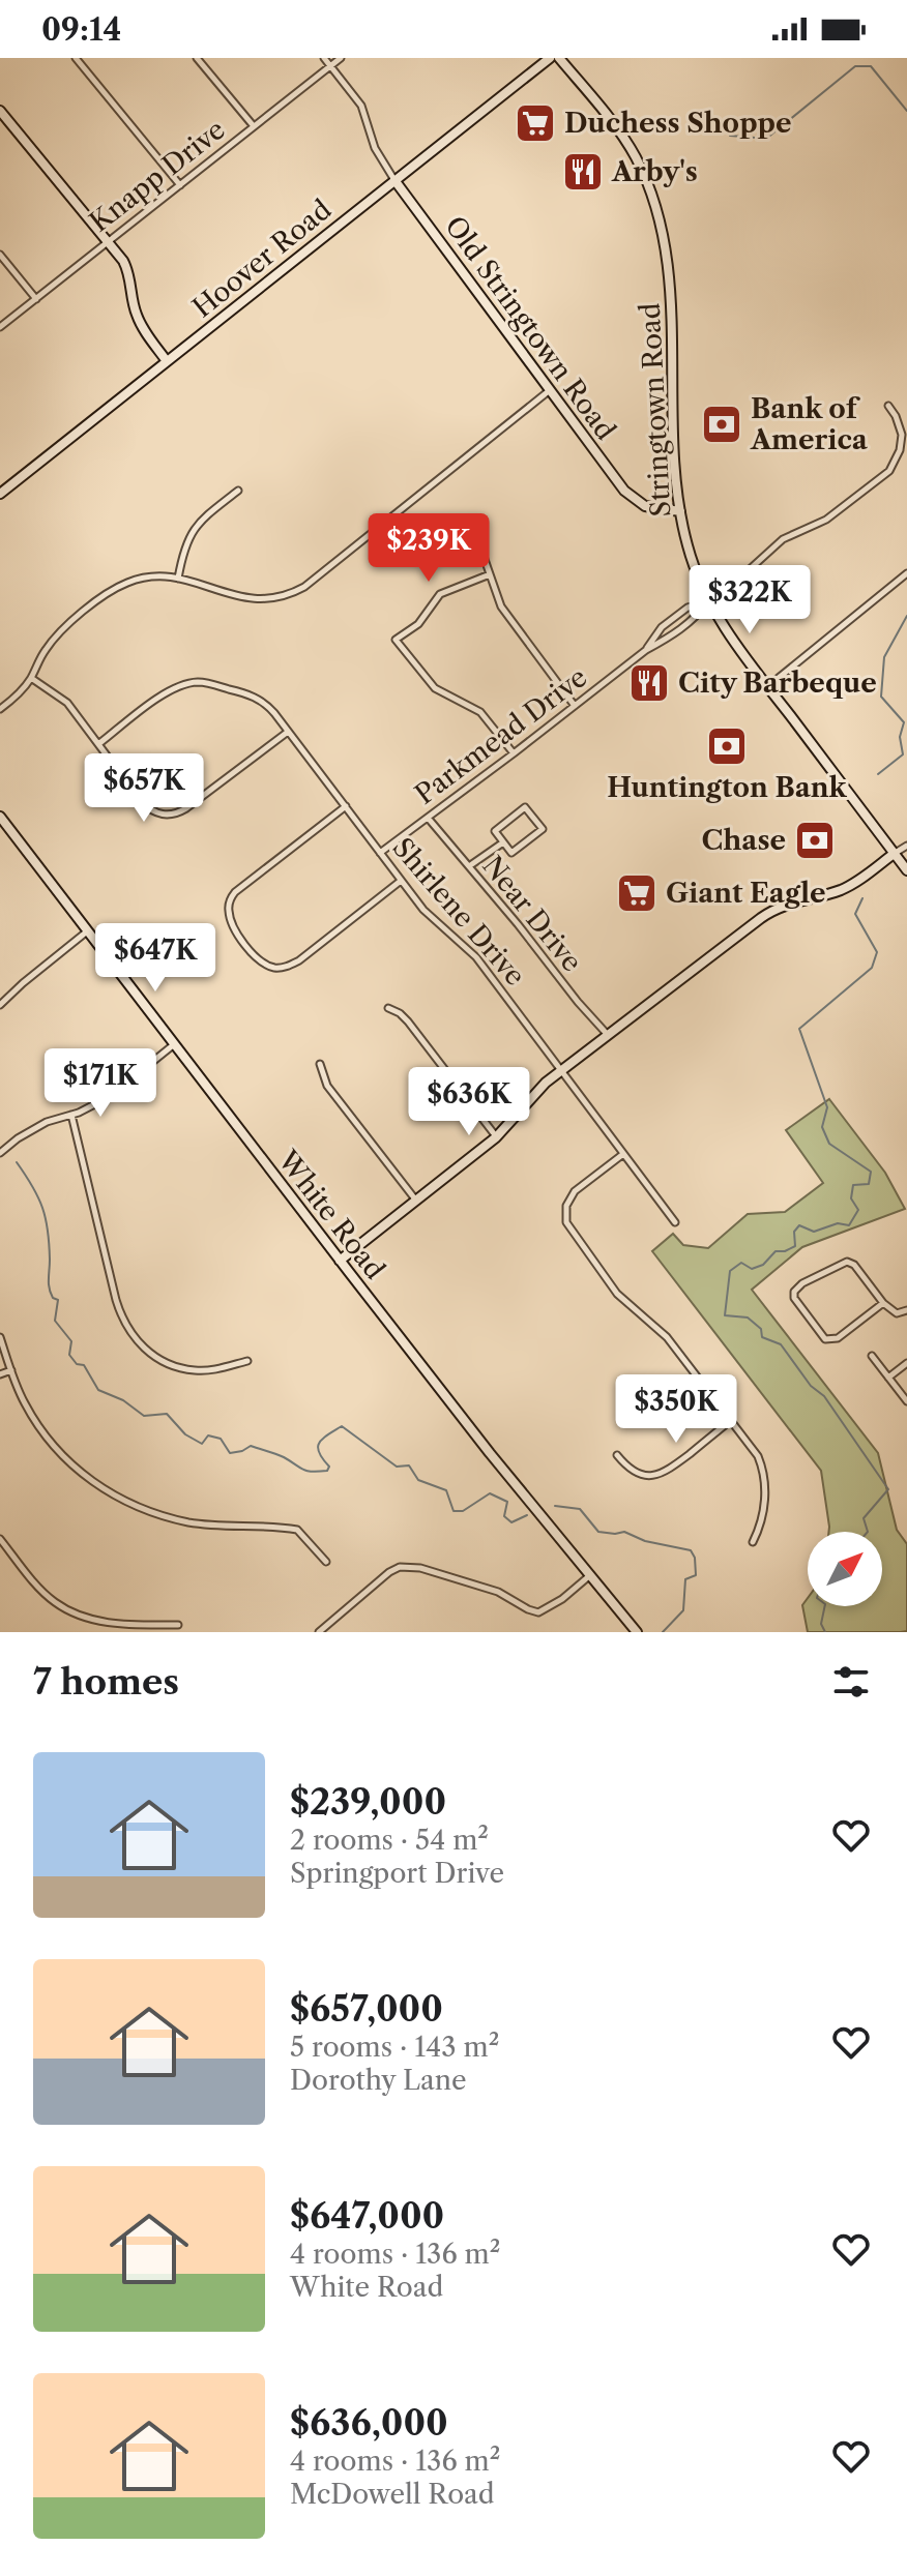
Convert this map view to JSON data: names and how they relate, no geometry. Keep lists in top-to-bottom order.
{
  "streets": {
    "street": [
      "Knapp Drive",
      "Hoover Road",
      "Old Stringtown Road",
      "Stringtown Road",
      "Parkmead Drive",
      "Shirlene Drive",
      "Near Drive",
      "White Road"
    ]
  },
  "crossings": [
    ["Hoover Road", "Old Stringtown Road"],
    ["Old Stringtown Road", "Stringtown Road"],
    ["Stringtown Road", "Parkmead Drive"],
    ["Parkmead Drive", "Shirlene Drive"],
    ["Parkmead Drive", "Near Drive"]
  ],
  "places": {
    "supermarket": ["Duchess Shoppe", "Giant Eagle"],
    "restaurant": ["Arby's", "City Barbeque"],
    "bank": ["Bank of America", "Huntington Bank", "Chase"]
  },
  "north": "top right",
  "page": {
    "status": "09:14",
    "price": [
      "$239K",
      "$322K",
      "$657K",
      "$647K",
      "$171K",
      "$636K",
      "$350K"
    ],
    "heading": "7 homes",
    "list": [
      {
        "name": "$239,000",
        "note": "2 rooms · 54 m² · Springport Drive"
      },
      {
        "name": "$657,000",
        "note": "5 rooms · 143 m² · Dorothy Lane"
      },
      {
        "name": "$647,000",
        "note": "4 rooms · 136 m² · White Road"
      },
      {
        "name": "$636,000",
        "note": "4 rooms · 136 m² · McDowell Road"
      }
    ]
  }
}
